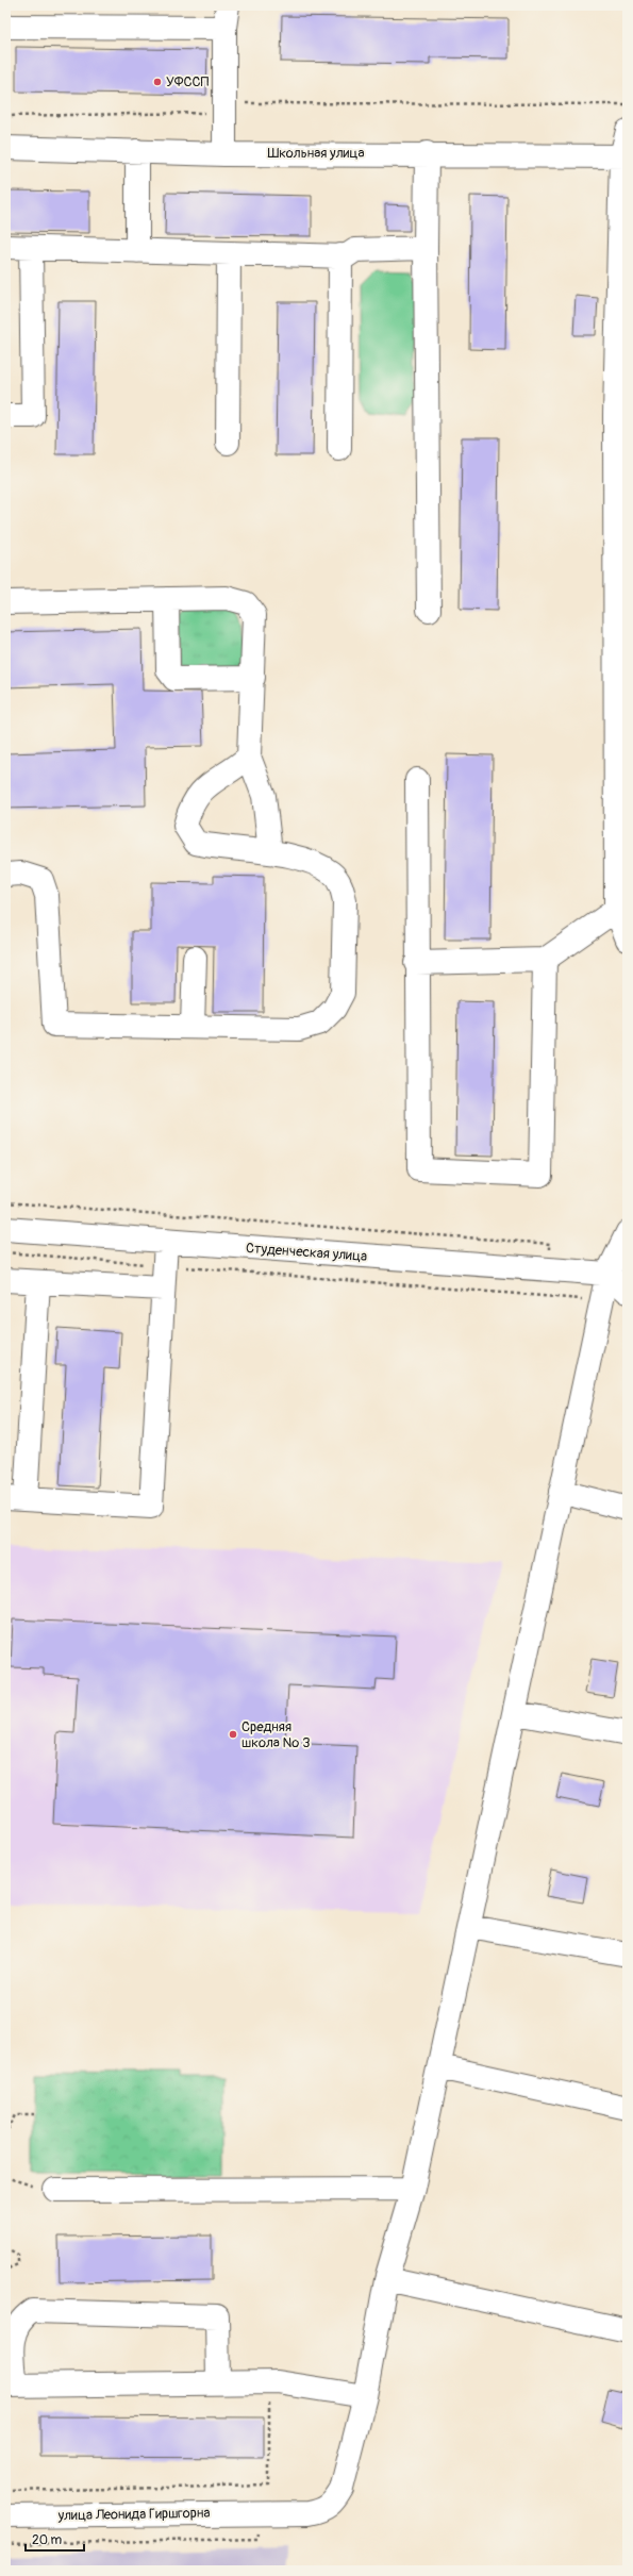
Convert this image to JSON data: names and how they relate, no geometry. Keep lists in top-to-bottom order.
{
  "streets": {
    "street": ["Школьная улица", "Студенческая улица", "улица Леонида Гиршгорна"]
  },
  "crossings": [
    ["Студенческая улица", "улица Леонида Гиршгорна"]
  ],
  "places": ["УФССП", "Средняя школа № 3"],
  "scale_bar": "20 m"
}
